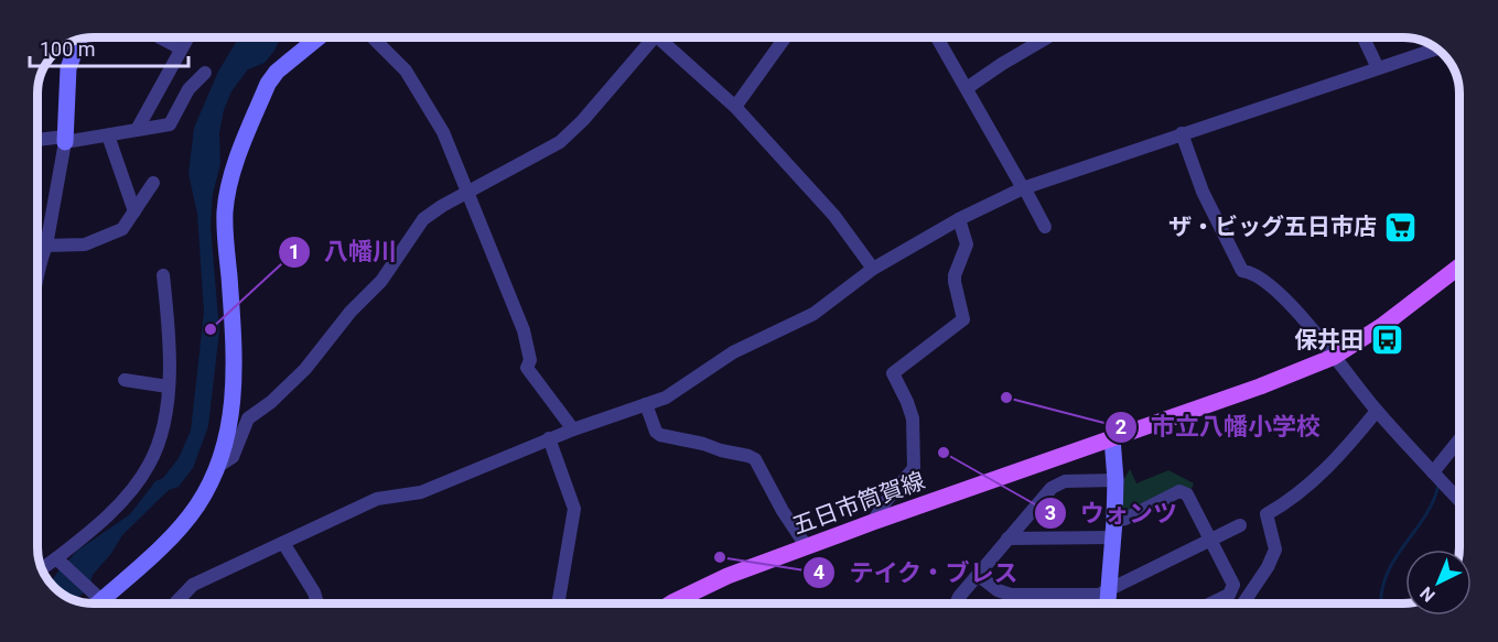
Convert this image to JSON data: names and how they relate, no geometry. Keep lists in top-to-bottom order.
{
  "streets": {
    "main road": ["五日市筒賀線"]
  },
  "places": {
    "supermarket": ["ザ・ビッグ五日市店"],
    "other": [
      "八幡川",
      "市立八幡小学校",
      "ウォンツ",
      "テイク・ブレス"
    ],
    "bus stop": ["保井田"]
  },
  "scale_bar": "100 m",
  "north": "bottom left"
}
